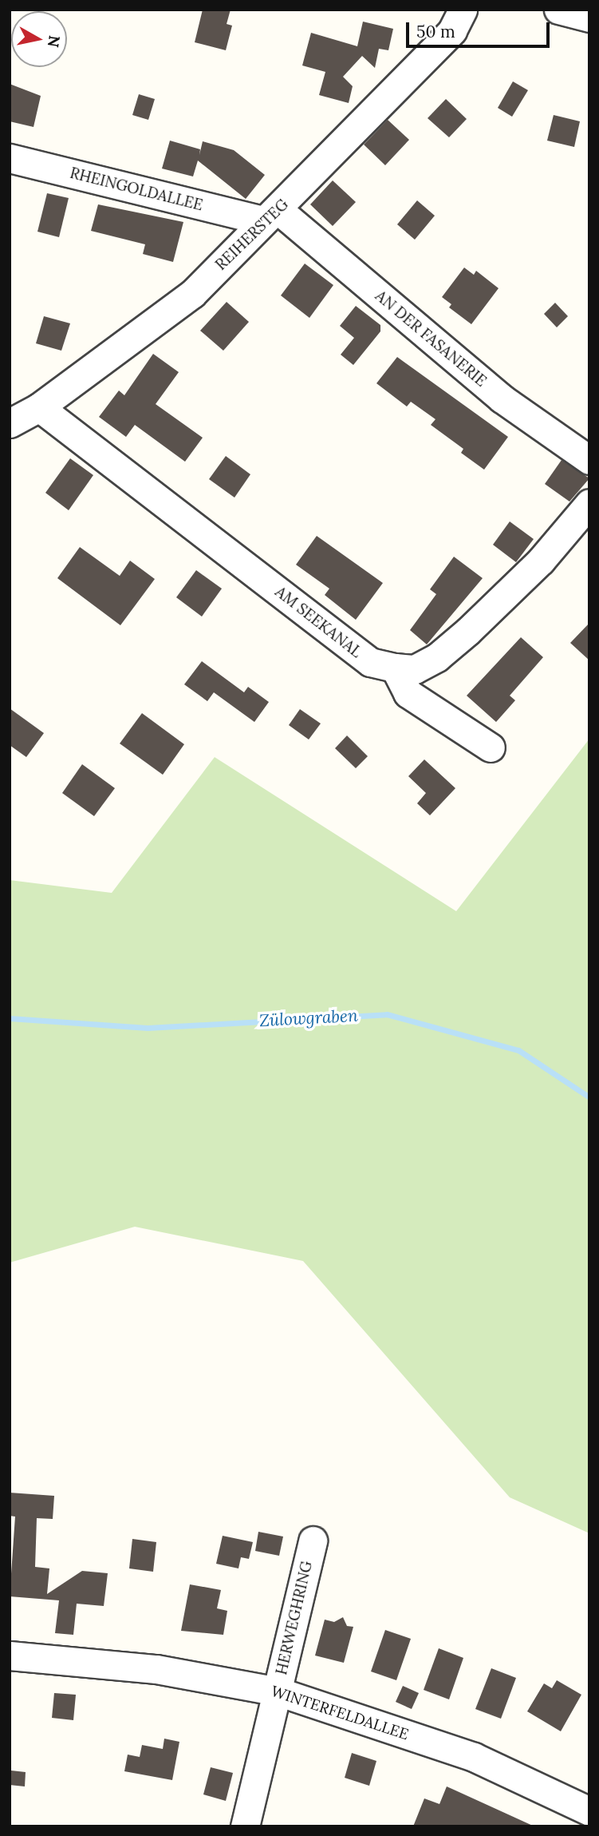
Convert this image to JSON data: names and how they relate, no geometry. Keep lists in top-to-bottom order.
{
  "streets": {
    "street": [
      "RHEINGOLDALLEE",
      "REIHERSTEG",
      "AN DER FASANERIE",
      "AM SEEKANAL",
      "HERWEGHRING",
      "WINTERFELDALLEE"
    ]
  },
  "crossings": [
    ["RHEINGOLDALLEE", "REIHERSTEG"],
    ["RHEINGOLDALLEE", "AN DER FASANERIE"],
    ["REIHERSTEG", "AN DER FASANERIE"],
    ["REIHERSTEG", "AM SEEKANAL"],
    ["HERWEGHRING", "WINTERFELDALLEE"]
  ],
  "water": ["Zülowgraben"],
  "scale_bar": "50 m",
  "north": "right"
}
